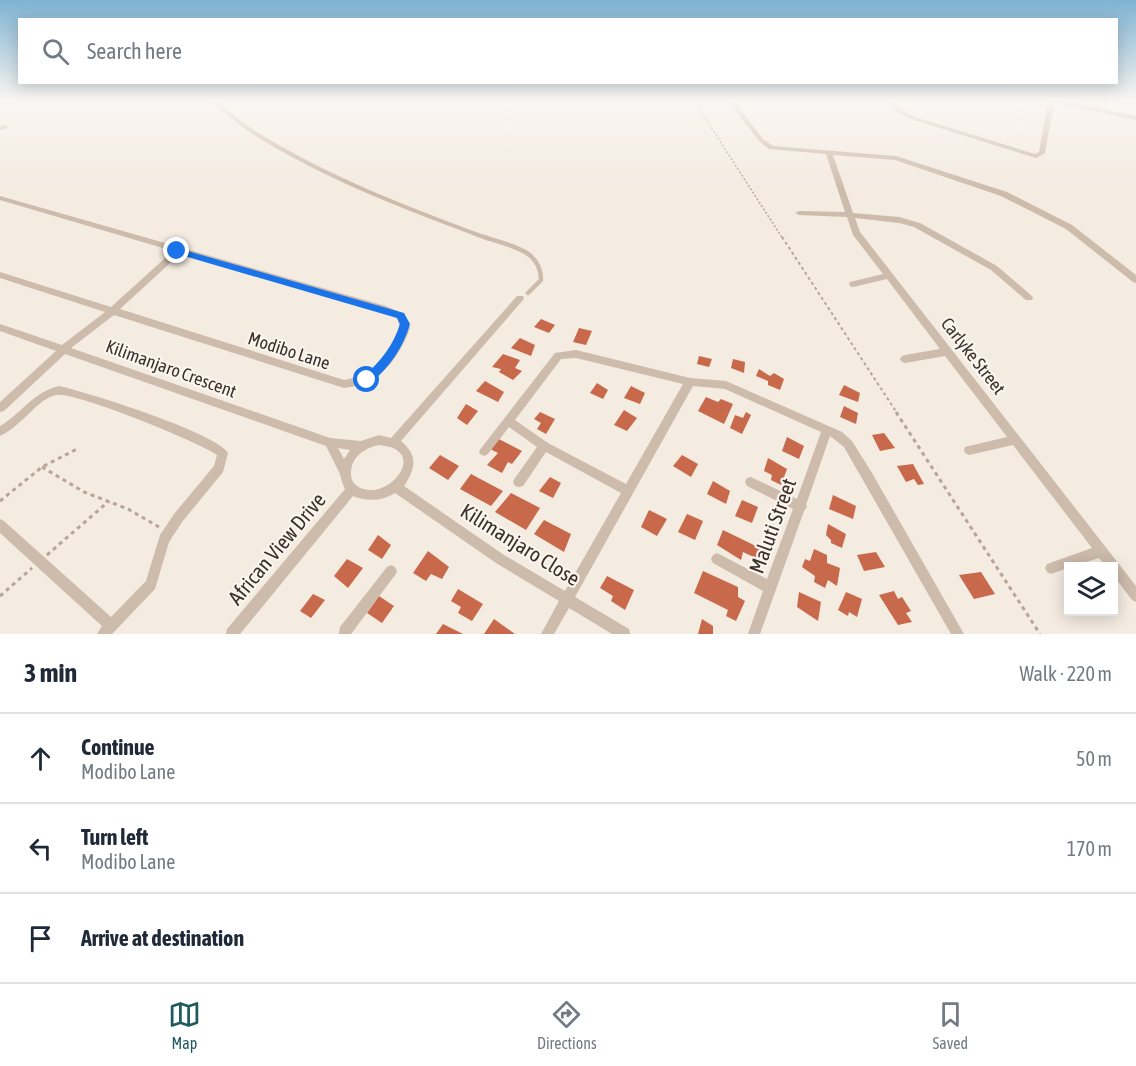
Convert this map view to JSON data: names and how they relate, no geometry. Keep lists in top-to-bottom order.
{
  "streets": {
    "street": [
      "Modibo Lane",
      "Carlyke Street",
      "Kilimanjaro Crescent",
      "Maluti Street",
      "Kilimanjaro Close",
      "African View Drive"
    ]
  },
  "crossings": [
    ["Kilimanjaro Crescent", "Kilimanjaro Close"],
    ["Kilimanjaro Crescent", "African View Drive"],
    ["Kilimanjaro Close", "African View Drive"]
  ],
  "page": {
    "search": "Search here",
    "heading": ["3 min", "Walk · 220 m"],
    "list": [
      ["Continue", "Modibo Lane", "50 m"],
      ["Turn left", "Modibo Lane", "170 m"],
      "Arrive at destination"
    ],
    "nav": ["Map", "Directions", "Saved"]
  }
}
